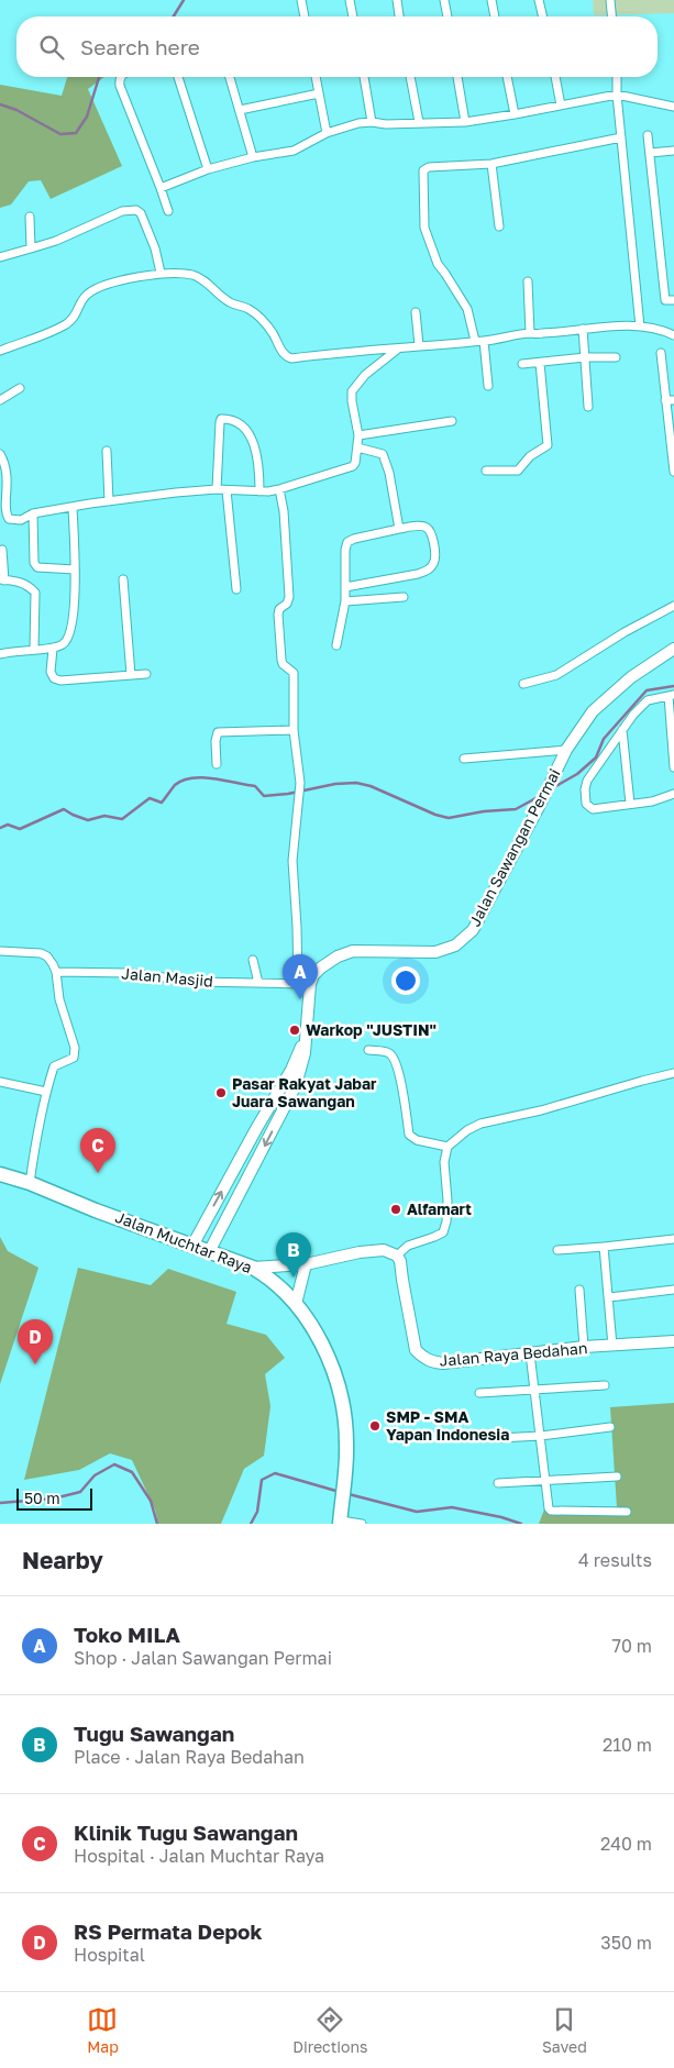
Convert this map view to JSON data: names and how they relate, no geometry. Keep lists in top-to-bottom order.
{
  "streets": {
    "highway": ["Jalan Muchtar Raya"],
    "street": ["Jalan Sawangan Permai", "Jalan Masjid", "Jalan Raya Bedahan"]
  },
  "crossings": [
    ["Jalan Sawangan Permai", "Jalan Masjid"]
  ],
  "places": [
    "Warkop \"JUSTIN\"",
    "Pasar Rakyat Jabar Juara Sawangan",
    "Alfamart",
    "SMP - SMA Yapan Indonesia"
  ],
  "scale_bar": "50 m",
  "page": {
    "search": "Search here",
    "pins": [
      "A",
      "C",
      "B",
      "D"
    ],
    "scale": "50 m",
    "heading": ["Nearby", "4 results"],
    "list": [
      {
        "mark": "A",
        "name": "Toko MILA",
        "note": "Shop · Jalan Sawangan Permai",
        "value": "70 m"
      },
      {
        "mark": "B",
        "name": "Tugu Sawangan",
        "note": "Place · Jalan Raya Bedahan",
        "value": "210 m"
      },
      {
        "mark": "C",
        "name": "Klinik Tugu Sawangan",
        "note": "Hospital · Jalan Muchtar Raya",
        "value": "240 m"
      },
      {
        "mark": "D",
        "name": "RS Permata Depok",
        "note": "Hospital",
        "value": "350 m"
      }
    ],
    "nav": ["Map", "Directions", "Saved"]
  }
}
